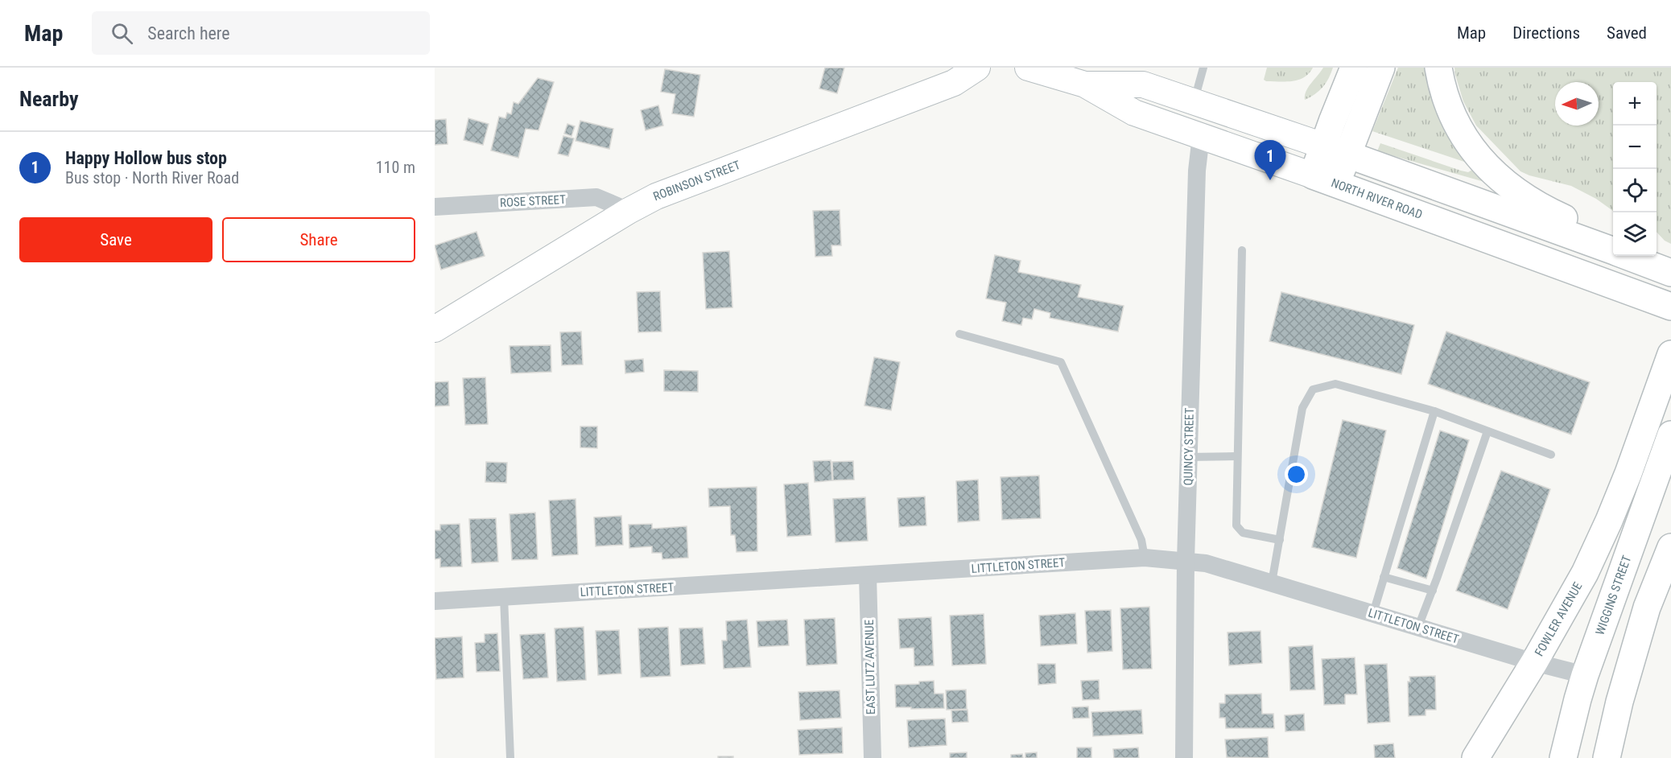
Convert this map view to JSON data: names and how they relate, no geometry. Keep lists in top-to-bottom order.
{
  "streets": {
    "main road": ["NORTH RIVER ROAD", "WIGGINS STREET", "FOWLER AVENUE"],
    "street": [
      "ROBINSON STREET",
      "ROSE STREET",
      "QUINCY STREET",
      "LITTLETON STREET",
      "EAST LUTZ AVENUE"
    ]
  },
  "crossings": [
    ["ROBINSON STREET", "ROSE STREET"],
    ["NORTH RIVER ROAD", "QUINCY STREET"],
    ["QUINCY STREET", "LITTLETON STREET"],
    ["LITTLETON STREET", "WIGGINS STREET"],
    ["LITTLETON STREET", "FOWLER AVENUE"],
    ["LITTLETON STREET", "EAST LUTZ AVENUE"]
  ],
  "north": "left",
  "page": {
    "header": "Map",
    "search": "Search here",
    "nav": ["Map", "Directions", "Saved"],
    "heading": "Nearby",
    "map_buttons": ["+", "−"],
    "list": [
      {
        "mark": "1",
        "name": "Happy Hollow bus stop",
        "note": "Bus stop · North River Road",
        "value": "110 m"
      }
    ],
    "pins": "1",
    "buttons": ["Save", "Share"]
  }
}
